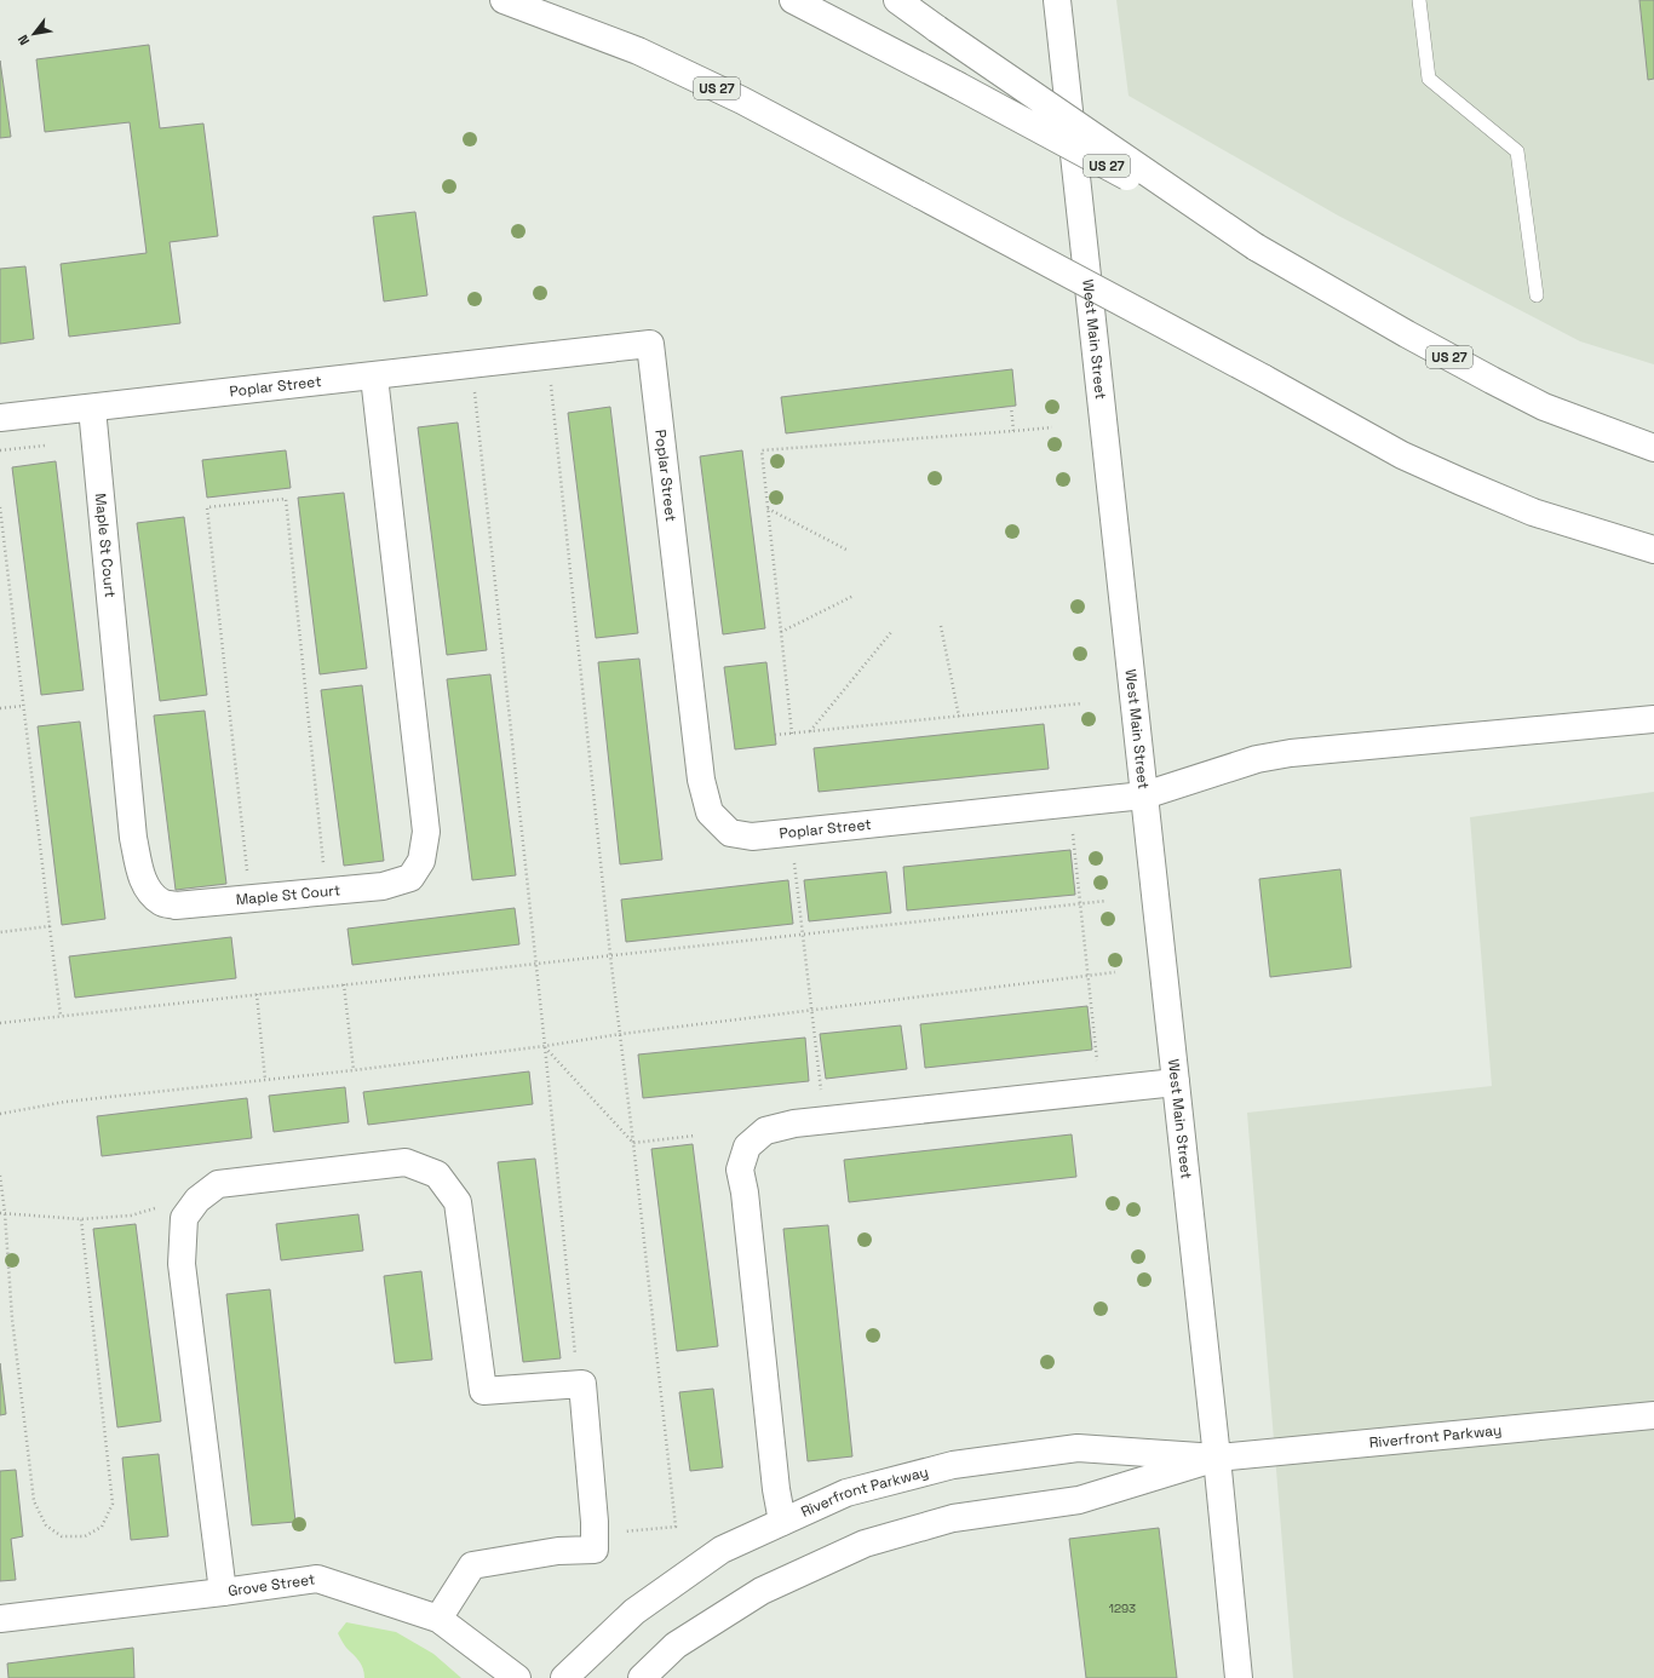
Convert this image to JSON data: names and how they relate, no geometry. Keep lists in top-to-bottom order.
{
  "streets": {
    "main road": [
      "US 27",
      "West Main Street",
      "Poplar Street",
      "Maple St Court",
      "Riverfront Parkway",
      "Grove Street"
    ]
  },
  "crossings": [
    ["West Main Street", "Poplar Street"],
    ["West Main Street", "Riverfront Parkway"],
    ["Poplar Street", "Maple St Court"]
  ],
  "house_numbers": ["1293"],
  "north": "bottom left"
}
